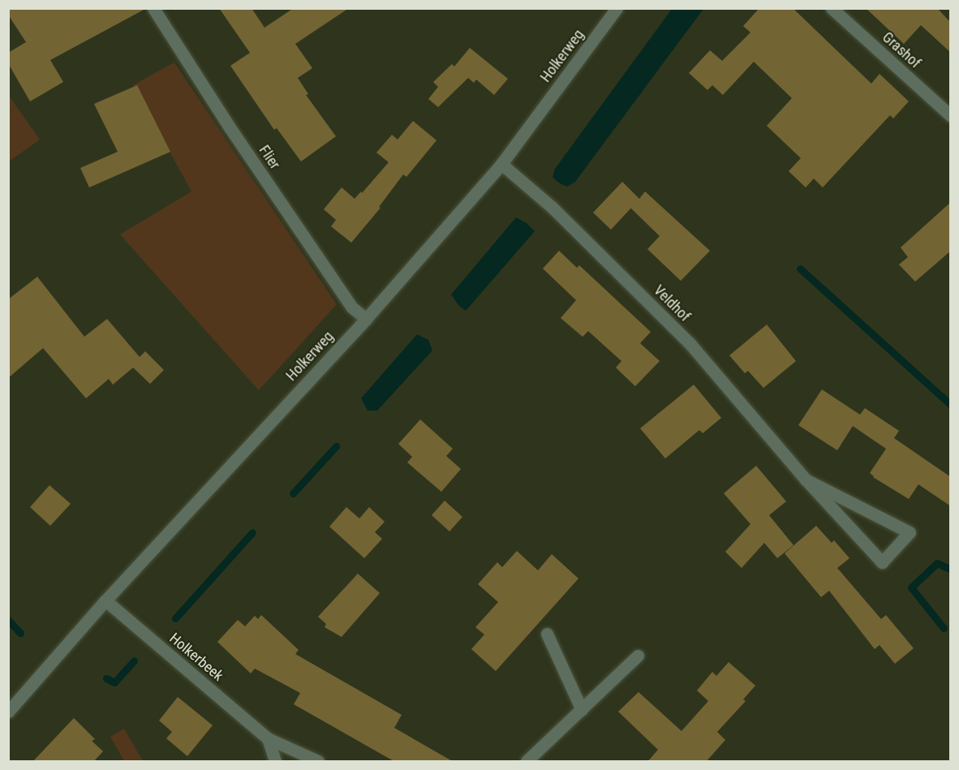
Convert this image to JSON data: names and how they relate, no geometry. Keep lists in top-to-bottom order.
{
  "streets": {
    "street": [
      "Grashof",
      "Holkerweg",
      "Flier",
      "Veldhof",
      "Holkerbeek"
    ]
  },
  "crossings": [
    ["Holkerweg", "Flier"],
    ["Holkerweg", "Veldhof"],
    ["Holkerweg", "Holkerbeek"]
  ]
}
